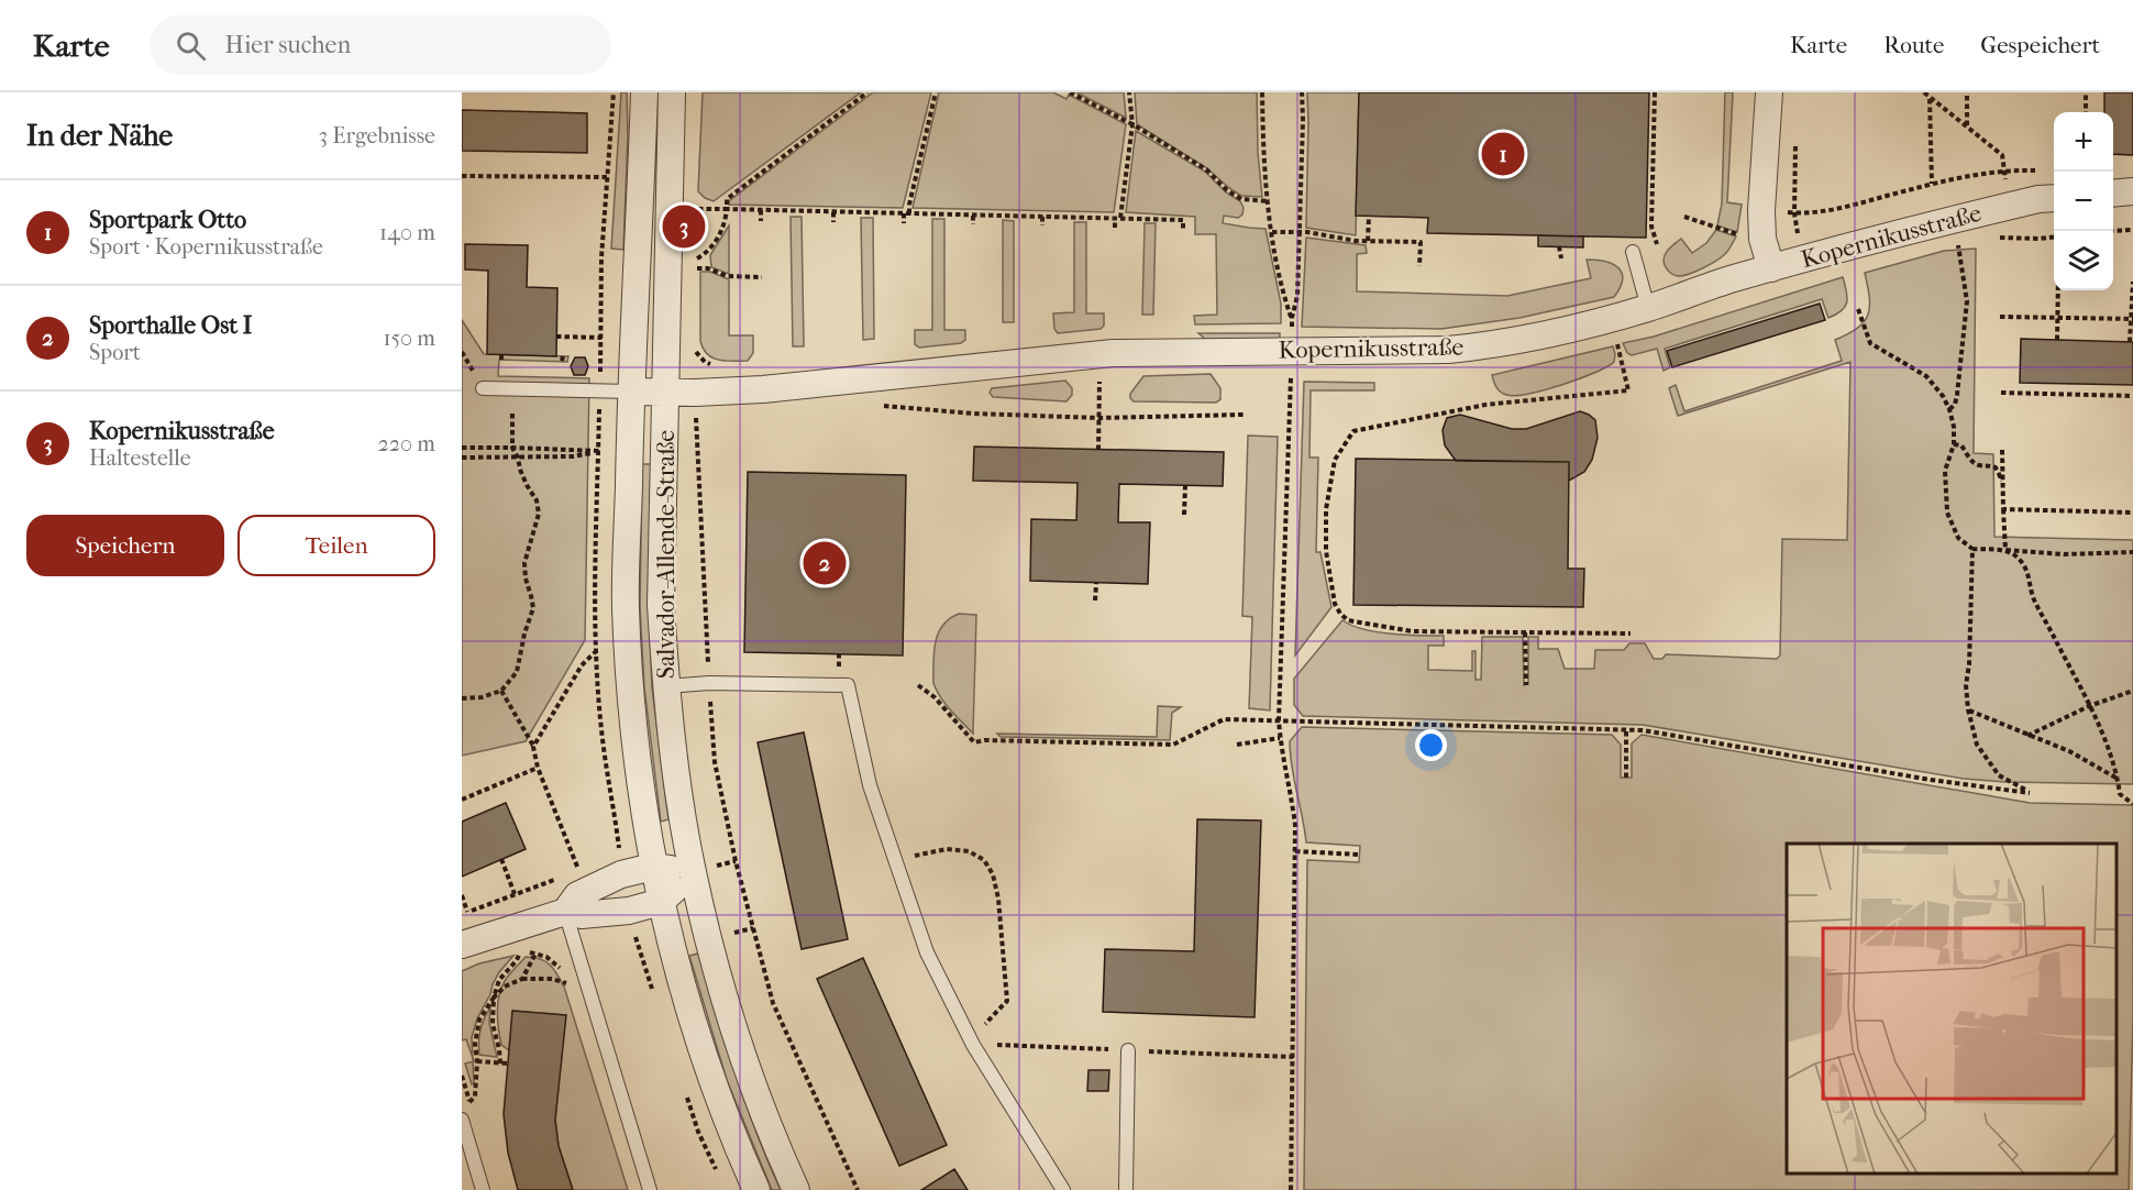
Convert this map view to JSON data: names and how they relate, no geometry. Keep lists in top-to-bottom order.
{
  "streets": {
    "street": ["Kopernikusstraße", "Salvador-Allende-Straße"]
  },
  "crossings": [
    ["Kopernikusstraße", "Salvador-Allende-Straße"]
  ],
  "page": {
    "header": "Karte",
    "search": "Hier suchen",
    "nav": ["Karte", "Route", "Gespeichert"],
    "heading": ["In der Nähe", "3 Ergebnisse"],
    "map_buttons": ["+", "−"],
    "pins": ["1", "3", "2"],
    "list": [
      {
        "mark": "1",
        "name": "Sportpark Otto",
        "note": "Sport · Kopernikusstraße",
        "value": "140 m"
      },
      {
        "mark": "2",
        "name": "Sporthalle Ost I",
        "note": "Sport",
        "value": "150 m"
      },
      {
        "mark": "3",
        "name": "Kopernikusstraße",
        "note": "Haltestelle",
        "value": "220 m"
      }
    ],
    "buttons": ["Speichern", "Teilen"]
  }
}
